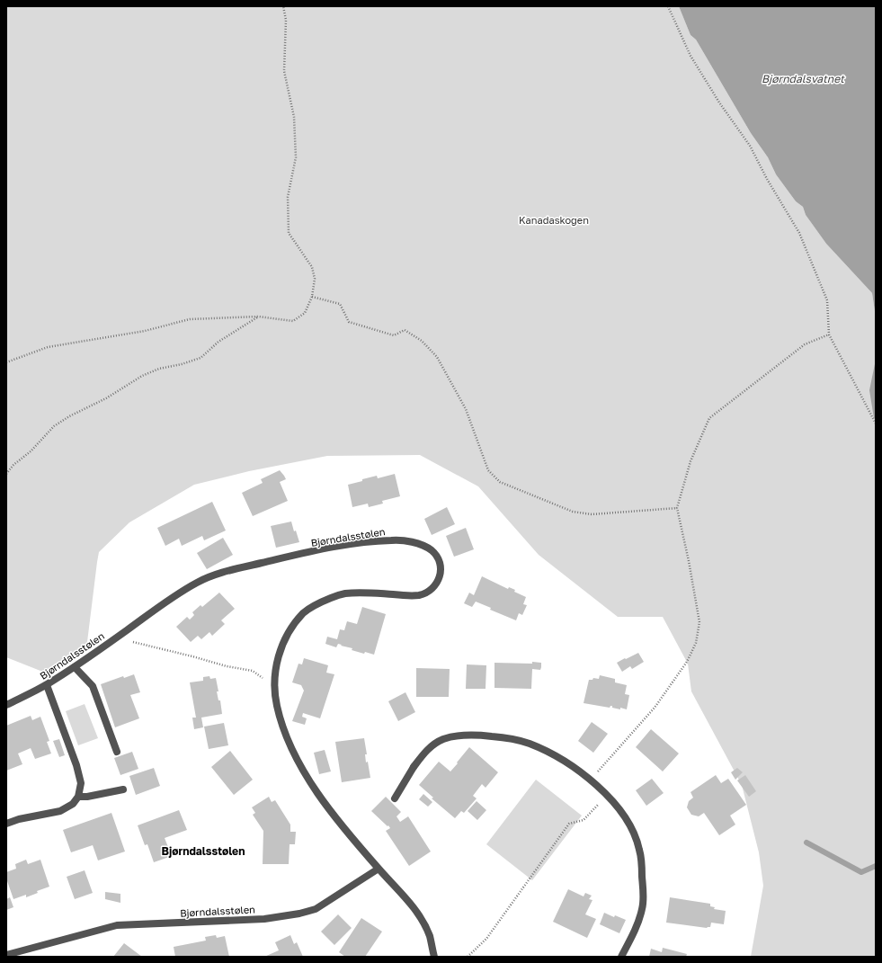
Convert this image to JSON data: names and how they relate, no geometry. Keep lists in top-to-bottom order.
{
  "streets": {
    "street": ["Bjørndalsstølen"]
  },
  "districts": ["Bjørndalsstølen"],
  "water": ["Bjørndalsvatnet"],
  "parks": ["Kanadaskogen"]
}
